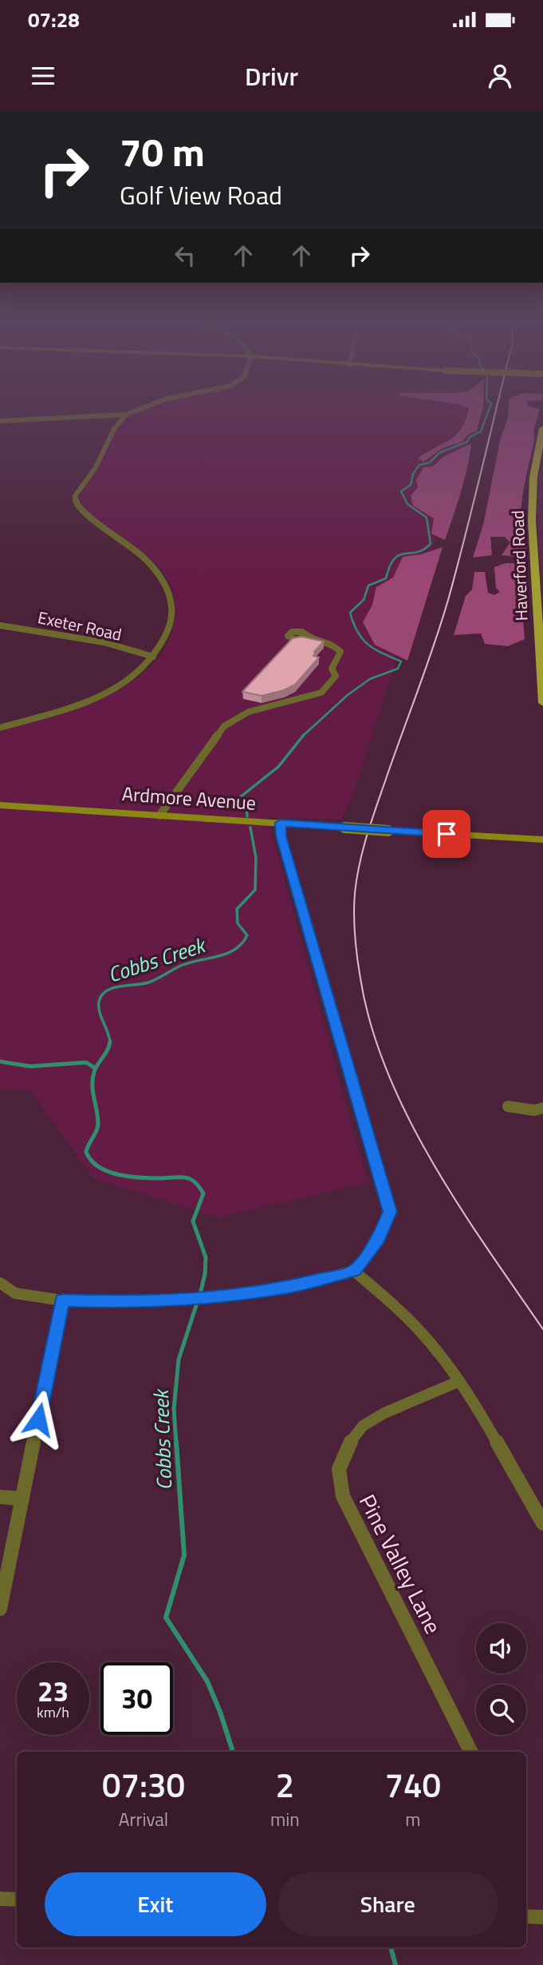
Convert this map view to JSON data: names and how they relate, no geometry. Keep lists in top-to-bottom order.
{
  "streets": {
    "main road": ["Haverford Road", "Ardmore Avenue"],
    "street": ["Exeter Road", "Pine Valley Lane"]
  },
  "water": ["Cobbs Creek"],
  "page": {
    "status": "07:28",
    "header": "Drivr",
    "turn": ["70 m", "Golf View Road"],
    "speed": "23 km/h",
    "limit": "30",
    "eta": [
      "07:30",
      "Arrival",
      "2",
      "min",
      "740",
      "m"
    ],
    "buttons": ["Exit", "Share"]
  }
}
